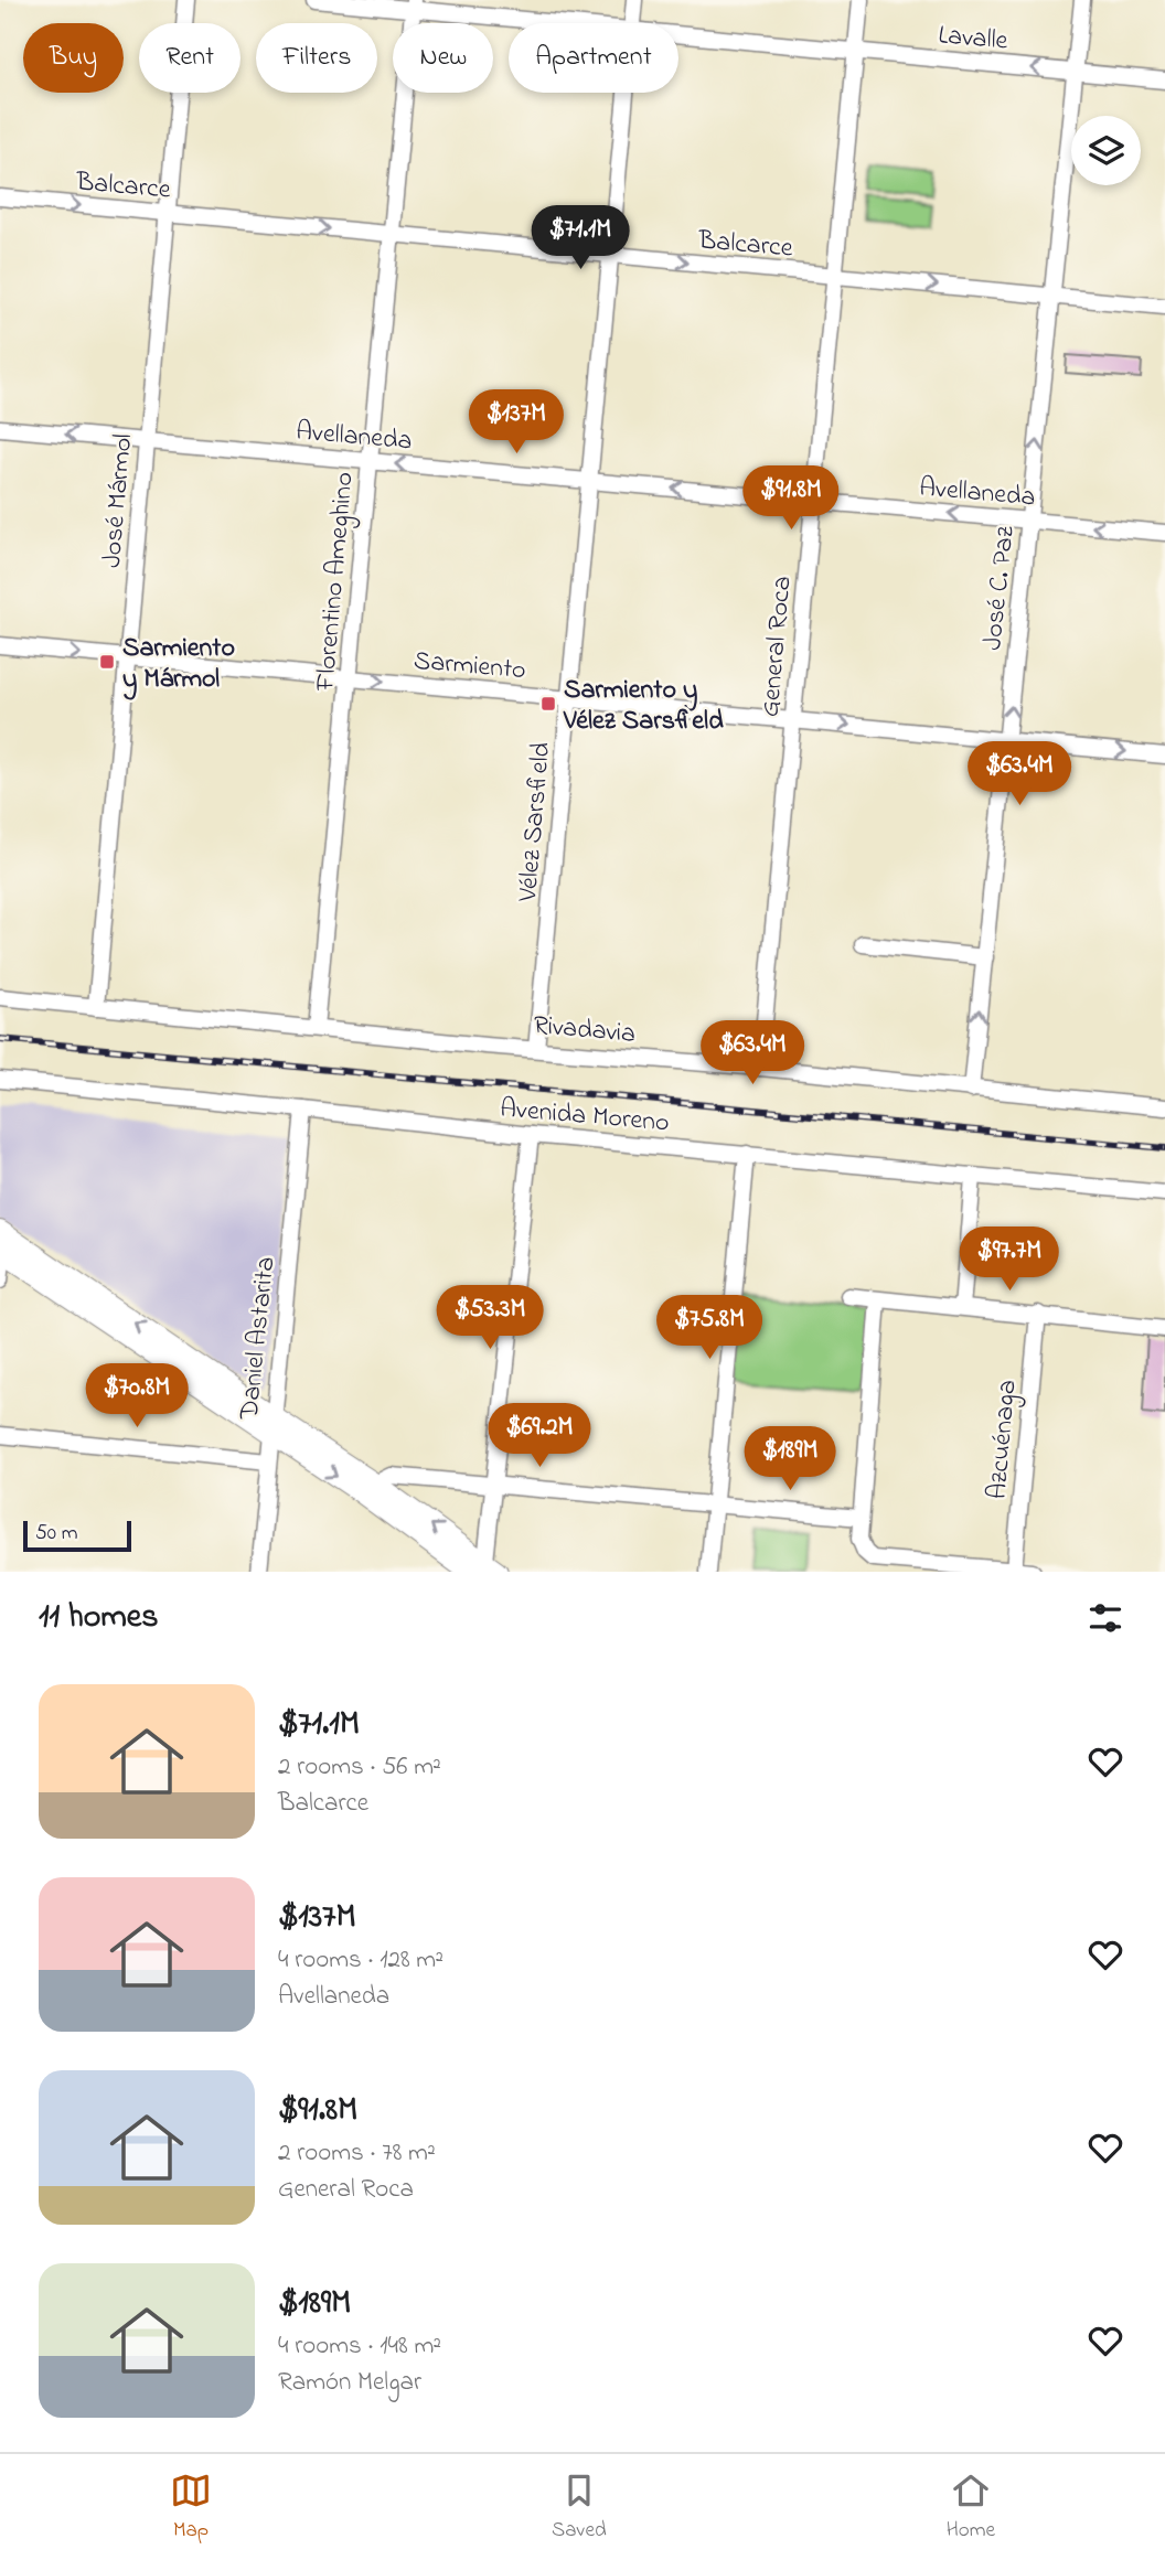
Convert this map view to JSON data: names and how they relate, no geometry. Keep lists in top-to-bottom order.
{
  "streets": {
    "street": [
      "Lavalle",
      "Balcarce",
      "Avellaneda",
      "José Mármol",
      "Florentino Ameghino",
      "José C. Paz",
      "General Roca",
      "Sarmiento",
      "Vélez Sarsfield",
      "Rivadavia",
      "Avenida Moreno",
      "Daniel Astarita",
      "Azcuénaga"
    ]
  },
  "crossings": [
    ["Lavalle", "Florentino Ameghino"],
    ["Lavalle", "José C. Paz"],
    ["Lavalle", "General Roca"],
    ["Balcarce", "José Mármol"],
    ["Balcarce", "Florentino Ameghino"],
    ["Balcarce", "José C. Paz"],
    ["Balcarce", "General Roca"],
    ["Balcarce", "Vélez Sarsfield"],
    ["Avellaneda", "José Mármol"],
    ["Avellaneda", "Florentino Ameghino"],
    ["Avellaneda", "José C. Paz"],
    ["Avellaneda", "General Roca"],
    ["Avellaneda", "Vélez Sarsfield"],
    ["José Mármol", "Sarmiento"],
    ["José Mármol", "Rivadavia"],
    ["Florentino Ameghino", "Sarmiento"],
    ["Florentino Ameghino", "Rivadavia"],
    ["José C. Paz", "Sarmiento"],
    ["José C. Paz", "Rivadavia"],
    ["General Roca", "Sarmiento"],
    ["General Roca", "Rivadavia"],
    ["Sarmiento", "Vélez Sarsfield"],
    ["Vélez Sarsfield", "Rivadavia"],
    ["Avenida Moreno", "Daniel Astarita"]
  ],
  "one_way": [
    "Balcarce",
    "Avellaneda",
    "José C. Paz",
    "Sarmiento"
  ],
  "places": {
    "transit": ["Sarmiento y Mármol", "Sarmiento y Vélez Sarsfield"]
  },
  "scale_bar": "50 m",
  "page": {
    "chip": [
      "Buy",
      "Rent",
      "Filters",
      "New",
      "Apartment"
    ],
    "price": [
      "$71.1M",
      "$137M",
      "$91.8M",
      "$63.4M",
      "$63.4M",
      "$97.7M",
      "$53.3M",
      "$75.8M",
      "$70.8M",
      "$69.2M",
      "$189M"
    ],
    "scale": "50 m",
    "heading": "11 homes",
    "list": [
      {
        "name": "$71.1M",
        "note": "2 rooms · 56 m² · Balcarce"
      },
      {
        "name": "$137M",
        "note": "4 rooms · 128 m² · Avellaneda"
      },
      {
        "name": "$91.8M",
        "note": "2 rooms · 78 m² · General Roca"
      },
      {
        "name": "$189M",
        "note": "4 rooms · 148 m² · Ramón Melgar"
      }
    ],
    "tabs": ["Map", "Saved", "Home"]
  }
}
